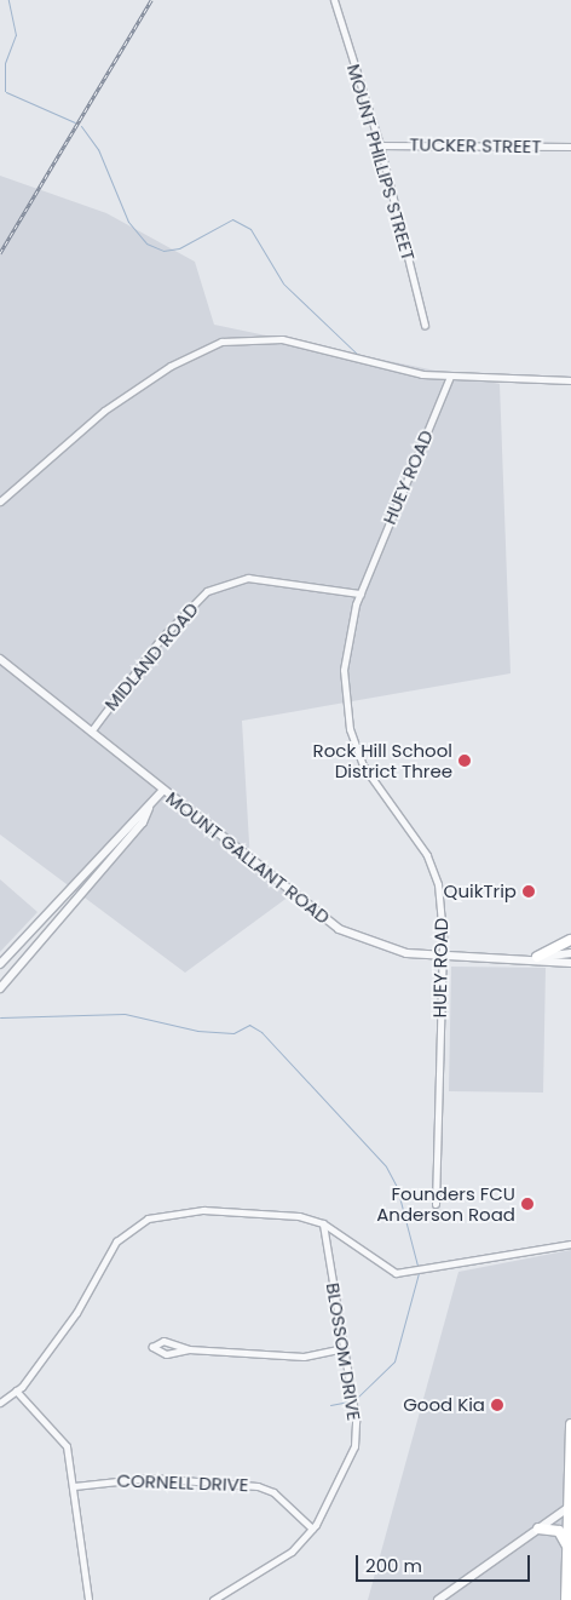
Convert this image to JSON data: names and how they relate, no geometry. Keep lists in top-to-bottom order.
{
  "streets": {
    "street": [
      "TUCKER STREET",
      "MOUNT PHILLIPS STREET",
      "HUEY ROAD",
      "MIDLAND ROAD",
      "MOUNT GALLANT ROAD",
      "BLOSSOM DRIVE",
      "CORNELL DRIVE"
    ]
  },
  "crossings": [
    ["TUCKER STREET", "MOUNT PHILLIPS STREET"],
    ["HUEY ROAD", "MIDLAND ROAD"],
    ["HUEY ROAD", "MOUNT GALLANT ROAD"],
    ["MIDLAND ROAD", "MOUNT GALLANT ROAD"],
    ["BLOSSOM DRIVE", "CORNELL DRIVE"]
  ],
  "places": [
    "Rock Hill School District Three",
    "QuikTrip",
    "Founders FCU Anderson Road",
    "Good Kia"
  ],
  "scale_bar": "200 m"
}
